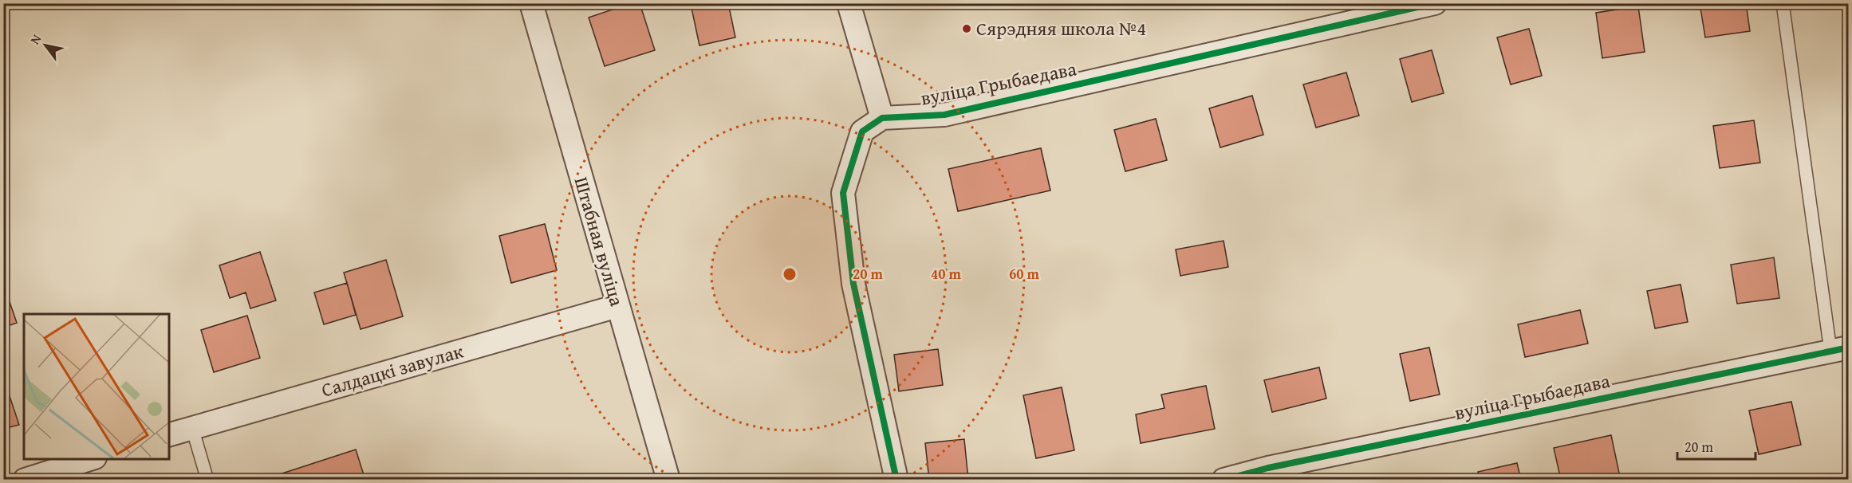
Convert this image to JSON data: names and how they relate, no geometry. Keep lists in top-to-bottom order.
{
  "streets": {
    "street": ["вуліца Грыбаедава", "Штабная вуліца", "Салдацкі завулак"]
  },
  "crossings": [
    ["Штабная вуліца", "Салдацкі завулак"]
  ],
  "places": ["Сярэдняя школа №4"],
  "scale_bar": "20 m",
  "north": "top left",
  "rings": ["20 m", "40 m", "60 m"]
}
